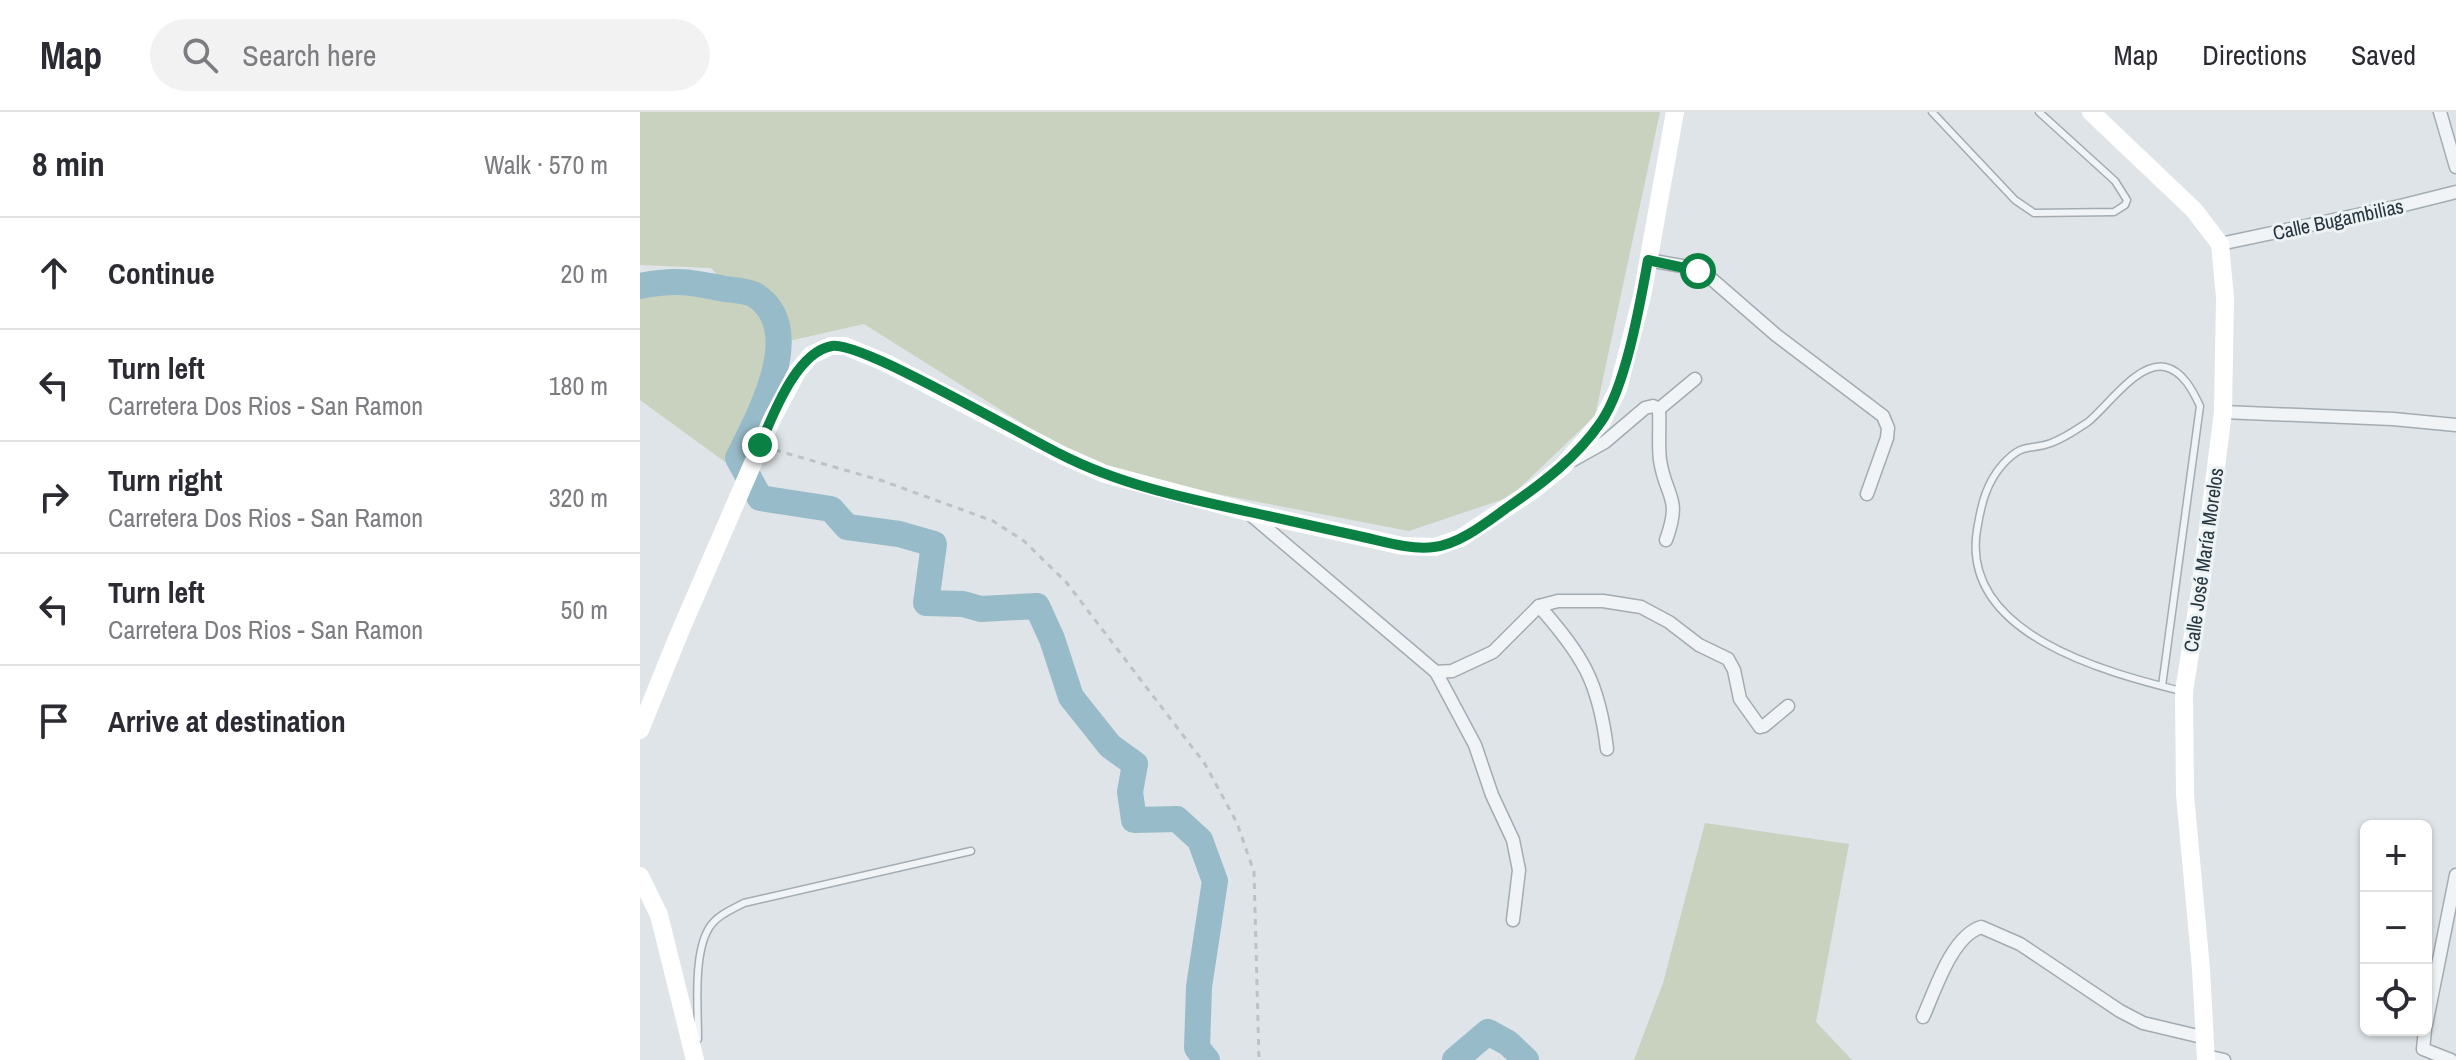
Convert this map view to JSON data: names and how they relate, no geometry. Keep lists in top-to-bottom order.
{
  "streets": {
    "street": ["Calle Bugambilias", "Calle José María Morelos"]
  },
  "crossings": [
    ["Calle Bugambilias", "Calle José María Morelos"]
  ],
  "page": {
    "header": "Map",
    "search": "Search here",
    "nav": ["Map", "Directions", "Saved"],
    "heading": ["8 min", "Walk · 570 m"],
    "list": [
      ["Continue", "20 m"],
      ["Turn left", "Carretera Dos Rios - San Ramon", "180 m"],
      ["Turn right", "Carretera Dos Rios - San Ramon", "320 m"],
      ["Turn left", "Carretera Dos Rios - San Ramon", "50 m"],
      "Arrive at destination"
    ],
    "map_buttons": ["+", "−"]
  }
}
